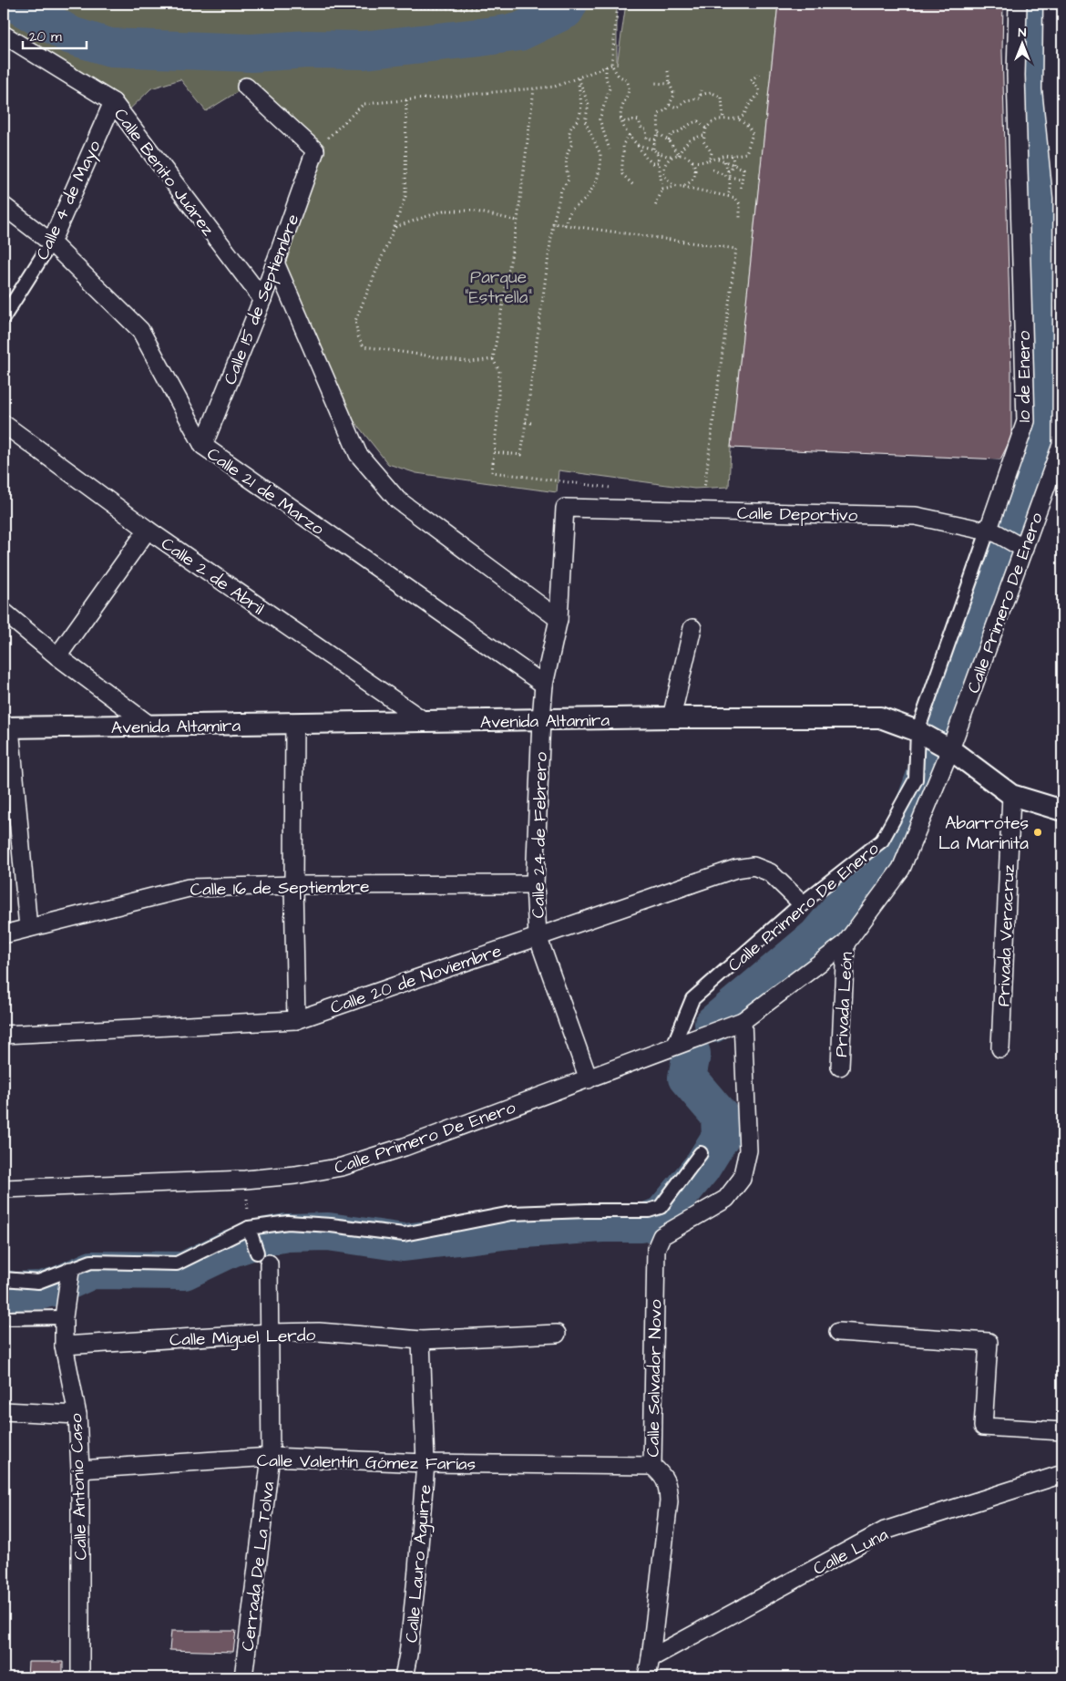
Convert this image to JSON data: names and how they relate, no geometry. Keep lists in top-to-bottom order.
{
  "streets": {
    "street": [
      "Calle Benito Juárez",
      "Calle 4 de Mayo",
      "Calle 15 de Septiembre",
      "1o de Enero",
      "Calle 21 de Marzo",
      "Calle Deportivo",
      "Calle 2 de Abril",
      "Calle Primero De Enero",
      "Avenida Altamira",
      "Calle 24 de Febrero",
      "Calle 16 de Septiembre",
      "Privada Veracruz",
      "Calle 20 de Noviembre",
      "Privada León",
      "Calle Miguel Lerdo",
      "Calle Salvador Novo",
      "Calle Valentín Gómez Farías",
      "Calle Antonio Caso",
      "Calle Luna",
      "Calle Lauro Aguirre",
      "Cerrada De La Tolva"
    ]
  },
  "crossings": [
    ["Calle Benito Juárez", "Calle 4 de Mayo"],
    ["Calle Benito Juárez", "Calle 15 de Septiembre"],
    ["Calle 4 de Mayo", "Calle 21 de Marzo"],
    ["Calle 15 de Septiembre", "Calle 21 de Marzo"],
    ["1o de Enero", "Calle Deportivo"],
    ["1o de Enero", "Calle Primero De Enero"],
    ["1o de Enero", "Avenida Altamira"],
    ["Calle 21 de Marzo", "Calle 24 de Febrero"],
    ["Calle Deportivo", "Calle Primero De Enero"],
    ["Calle Deportivo", "Calle 24 de Febrero"],
    ["Calle 2 de Abril", "Avenida Altamira"],
    ["Calle Primero De Enero", "Avenida Altamira"],
    ["Calle Primero De Enero", "Calle 24 de Febrero"],
    ["Calle Primero De Enero", "Calle 20 de Noviembre"],
    ["Calle Primero De Enero", "Privada León"],
    ["Calle Primero De Enero", "Calle Salvador Novo"],
    ["Avenida Altamira", "Calle 24 de Febrero"],
    ["Avenida Altamira", "Privada Veracruz"],
    ["Calle 24 de Febrero", "Calle 16 de Septiembre"],
    ["Calle 24 de Febrero", "Calle 20 de Noviembre"],
    ["Calle Miguel Lerdo", "Calle Antonio Caso"],
    ["Calle Miguel Lerdo", "Calle Lauro Aguirre"],
    ["Calle Miguel Lerdo", "Cerrada De La Tolva"],
    ["Calle Salvador Novo", "Calle Valentín Gómez Farías"],
    ["Calle Salvador Novo", "Calle Luna"],
    ["Calle Valentín Gómez Farías", "Calle Antonio Caso"],
    ["Calle Valentín Gómez Farías", "Calle Lauro Aguirre"],
    ["Calle Valentín Gómez Farías", "Cerrada De La Tolva"]
  ],
  "parks": ["Parque \"Estrella\""],
  "places": ["Abarrotes La Marinita"],
  "scale_bar": "20 m",
  "north": "top"
}
